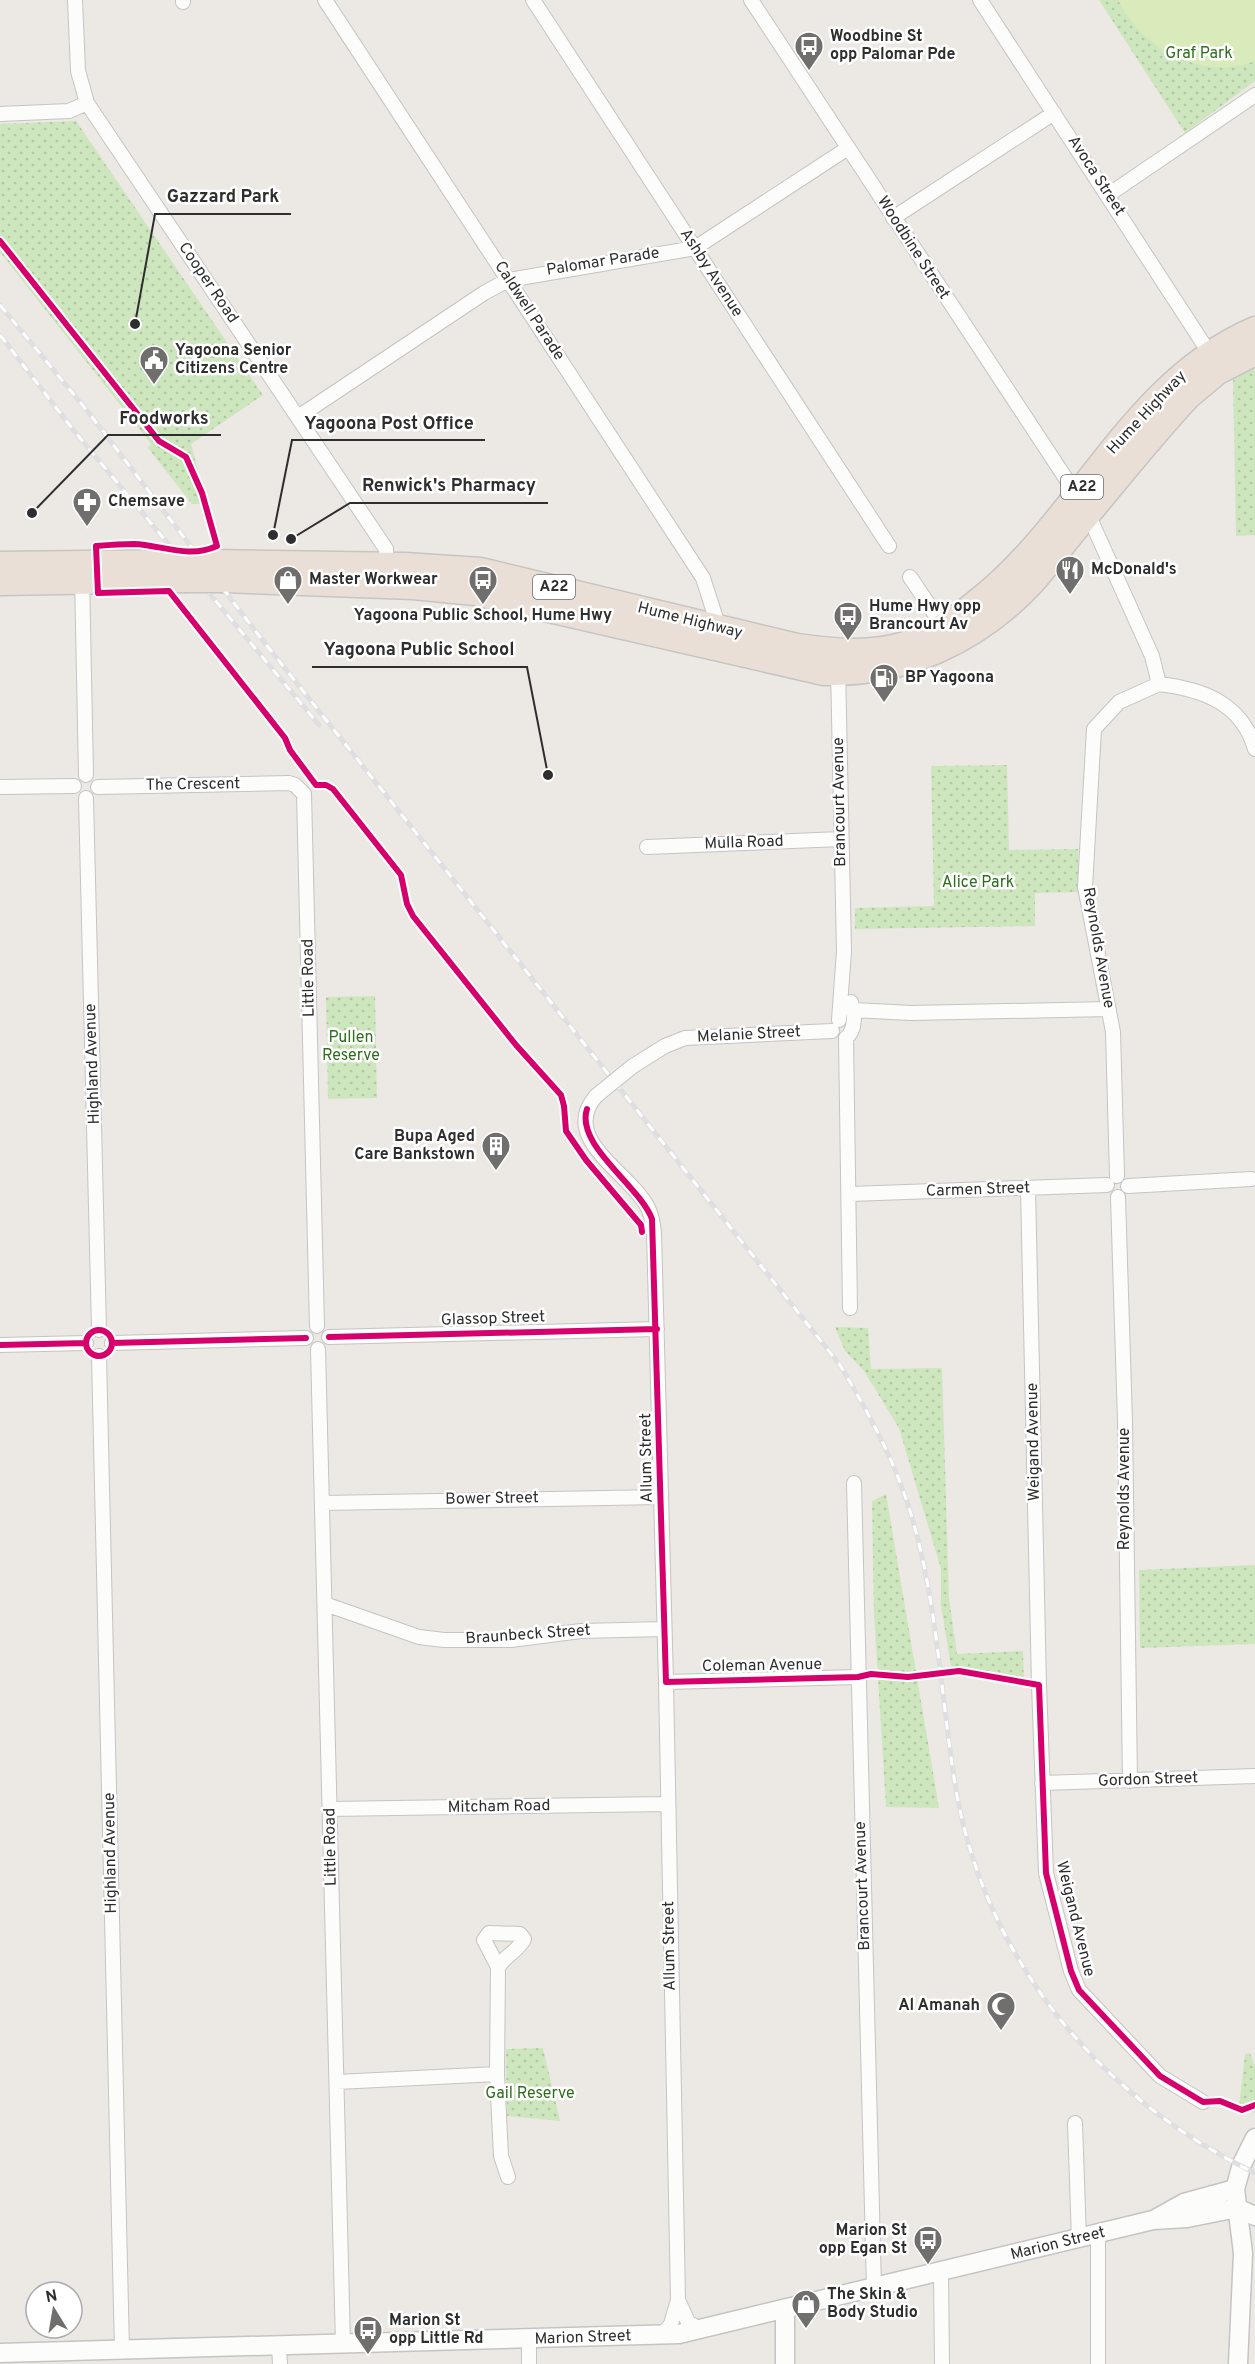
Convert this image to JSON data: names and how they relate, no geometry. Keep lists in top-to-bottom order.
{
  "streets": {
    "highway": ["Hume Highway", "A22"],
    "main road": ["Marion Street"],
    "street": [
      "Avoca Street",
      "Woodbine Street",
      "Palomar Parade",
      "Ashby Avenue",
      "Cooper Road",
      "Caldwell Parade",
      "The Crescent",
      "Brancourt Avenue",
      "Mulla Road",
      "Reynolds Avenue",
      "Little Road",
      "Melanie Street",
      "Highland Avenue",
      "Carmen Street",
      "Glassop Street",
      "Weigand Avenue",
      "Allum Street",
      "Bower Street",
      "Braunbeck Street",
      "Coleman Avenue",
      "Gordon Street",
      "Mitcham Road"
    ]
  },
  "crossings": [
    ["Avoca Street", "Hume Highway"],
    ["Woodbine Street", "Palomar Parade"],
    ["Woodbine Street", "Hume Highway"],
    ["Woodbine Street", "Reynolds Avenue"],
    ["Palomar Parade", "Ashby Avenue"],
    ["Palomar Parade", "Cooper Road"],
    ["Palomar Parade", "Caldwell Parade"],
    ["Cooper Road", "Hume Highway"],
    ["Caldwell Parade", "Hume Highway"],
    ["Hume Highway", "Brancourt Avenue"],
    ["The Crescent", "Little Road"],
    ["The Crescent", "Highland Avenue"],
    ["Brancourt Avenue", "Mulla Road"],
    ["Brancourt Avenue", "Melanie Street"],
    ["Brancourt Avenue", "Carmen Street"],
    ["Brancourt Avenue", "Coleman Avenue"],
    ["Brancourt Avenue", "Marion Street"],
    ["Reynolds Avenue", "Carmen Street"],
    ["Reynolds Avenue", "Gordon Street"],
    ["Little Road", "Glassop Street"],
    ["Little Road", "Bower Street"],
    ["Little Road", "Braunbeck Street"],
    ["Little Road", "Mitcham Road"],
    ["Little Road", "Marion Street"],
    ["Melanie Street", "Allum Street"],
    ["Highland Avenue", "Marion Street"],
    ["Carmen Street", "Weigand Avenue"],
    ["Glassop Street", "Allum Street"],
    ["Weigand Avenue", "Gordon Street"],
    ["Allum Street", "Bower Street"],
    ["Allum Street", "Braunbeck Street"],
    ["Allum Street", "Coleman Avenue"],
    ["Allum Street", "Mitcham Road"],
    ["Allum Street", "Marion Street"]
  ],
  "parks": [
    "Graf Park",
    "Alice Park",
    "Pullen Reserve",
    "Gail Reserve"
  ],
  "places": {
    "bus stop": [
      "Woodbine St opp Palomar Pde",
      "Yagoona Public School, Hume Hwy",
      "Hume Hwy opp Brancourt Av",
      "Marion St opp Egan St",
      "Marion St opp Little Rd"
    ],
    "other": [
      "Gazzard Park",
      "Foodworks",
      "Yagoona Post Office",
      "Renwick's Pharmacy",
      "Yagoona Public School"
    ],
    "public building": ["Yagoona Senior Citizens Centre"],
    "pharmacy": ["Chemsave"],
    "restaurant": ["McDonald's"],
    "shop": ["Master Workwear", "The Skin & Body Studio"],
    "fuel station": ["BP Yagoona"],
    "building": ["Bupa Aged Care Bankstown"],
    "mosque": ["Al Amanah"]
  },
  "north": "top"
}
